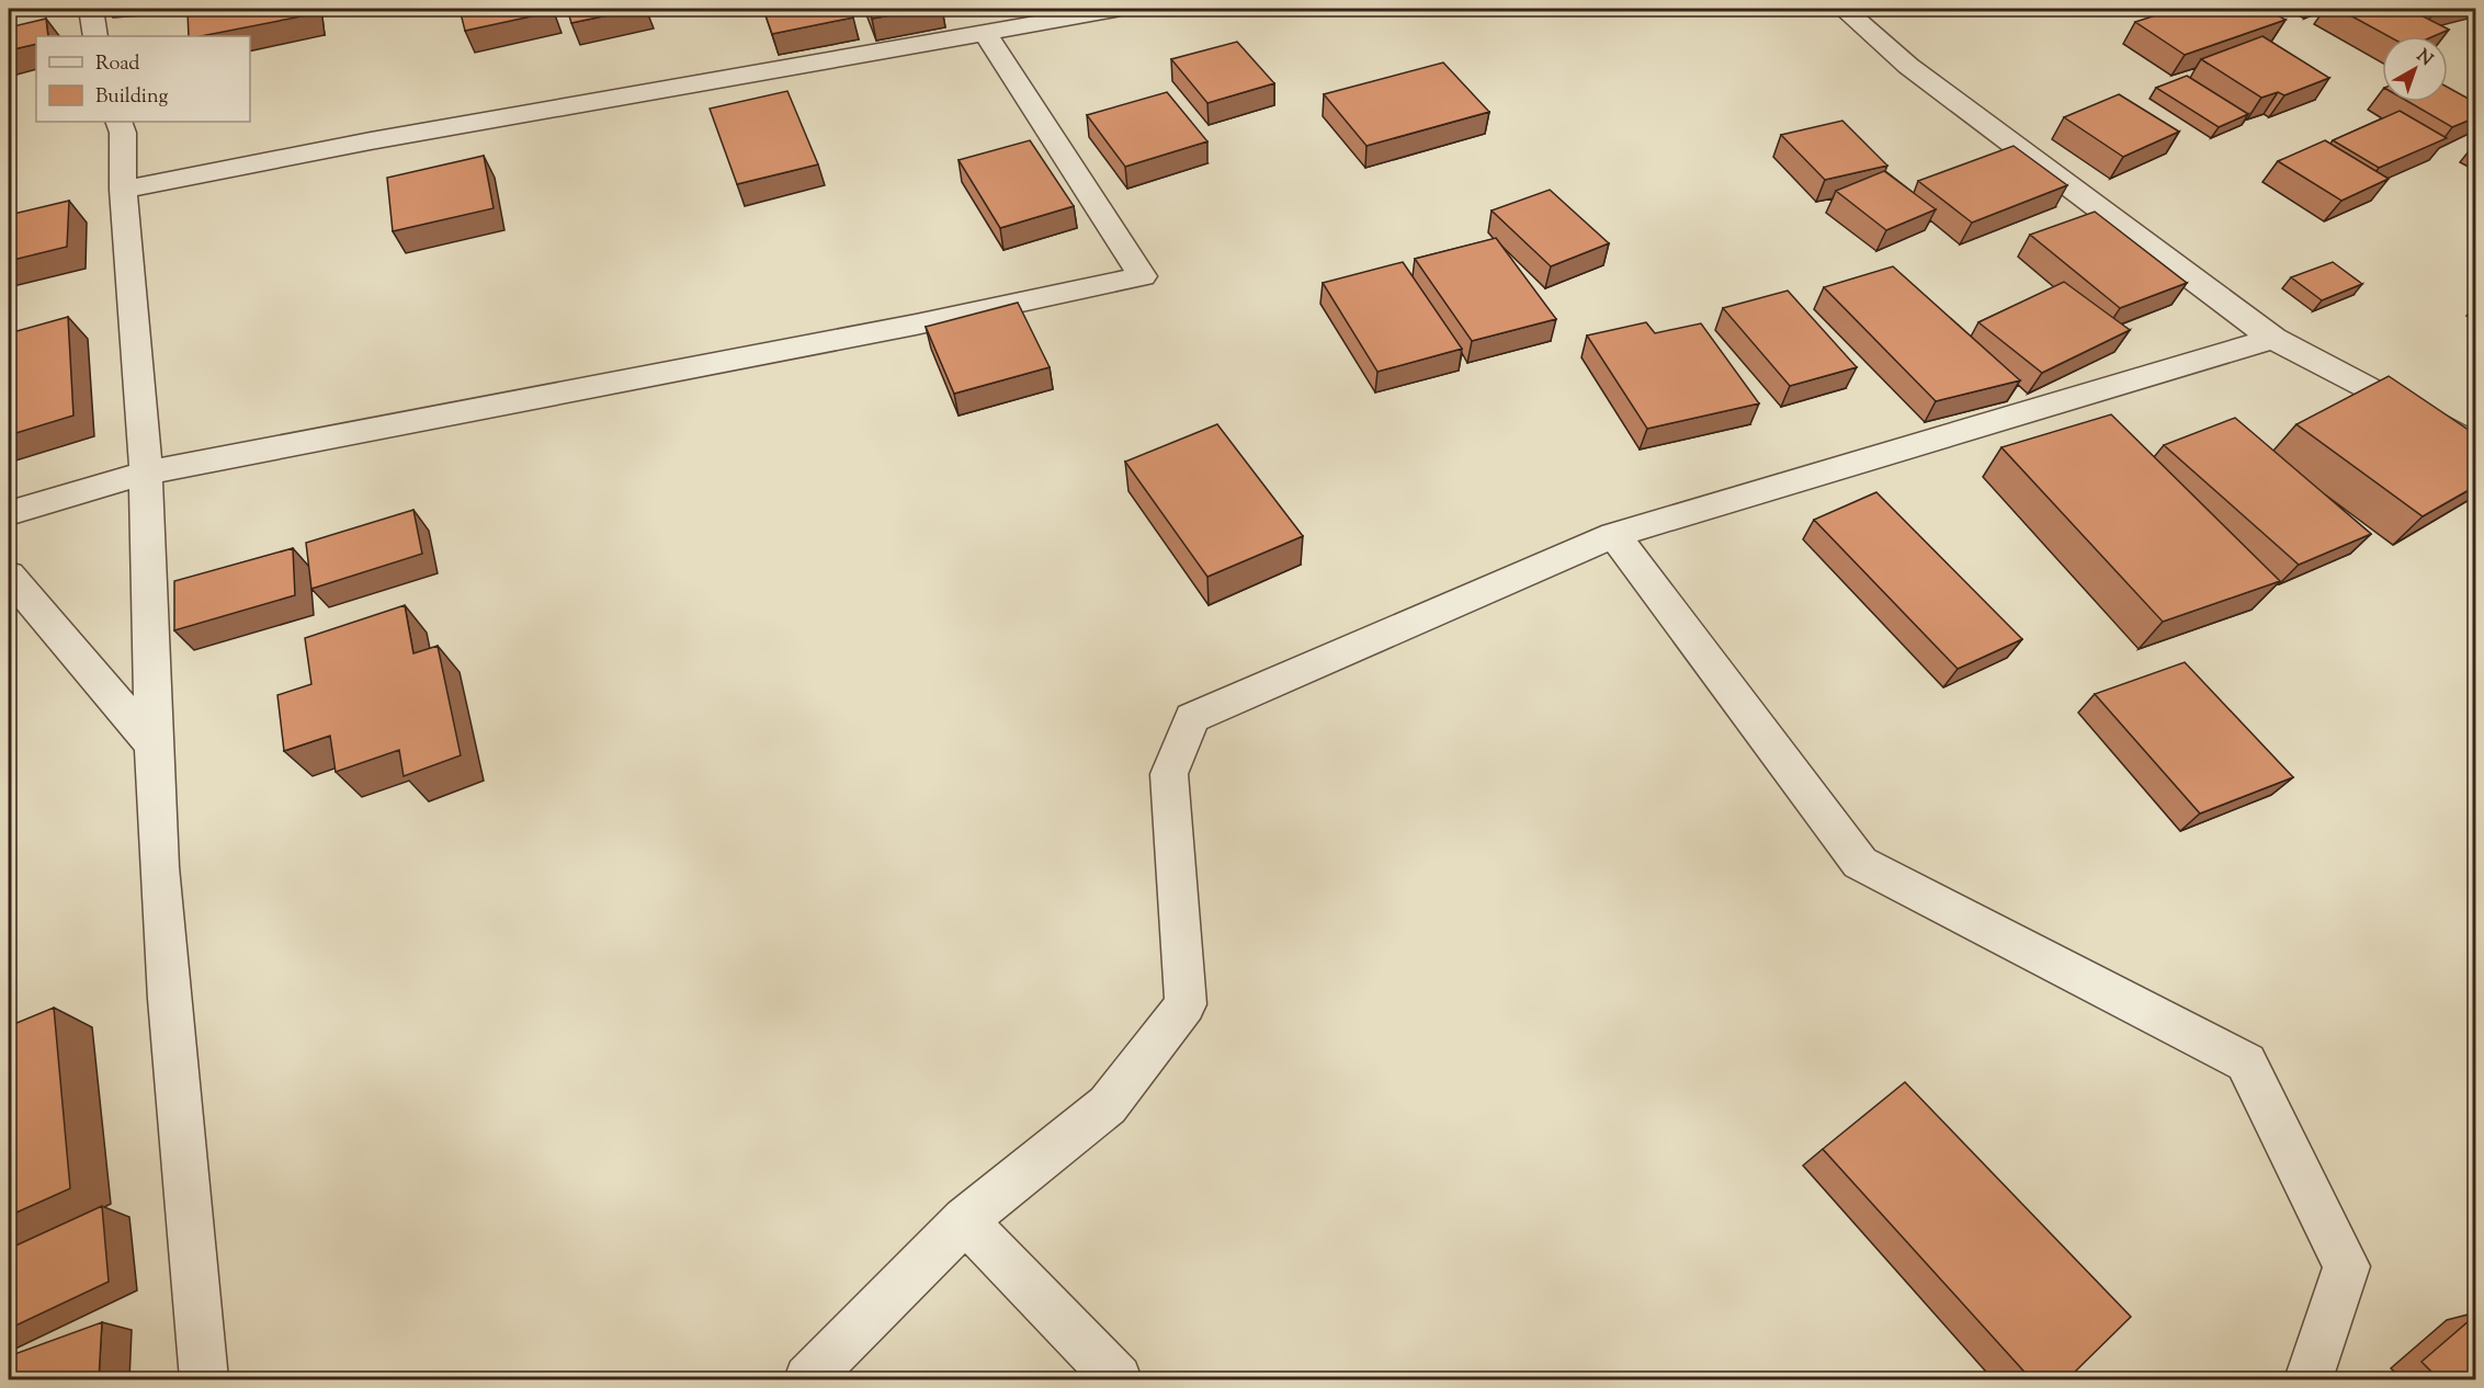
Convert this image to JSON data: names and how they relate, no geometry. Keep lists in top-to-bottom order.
{
  "legend": ["Road", "Building"],
  "north": "top right"
}
